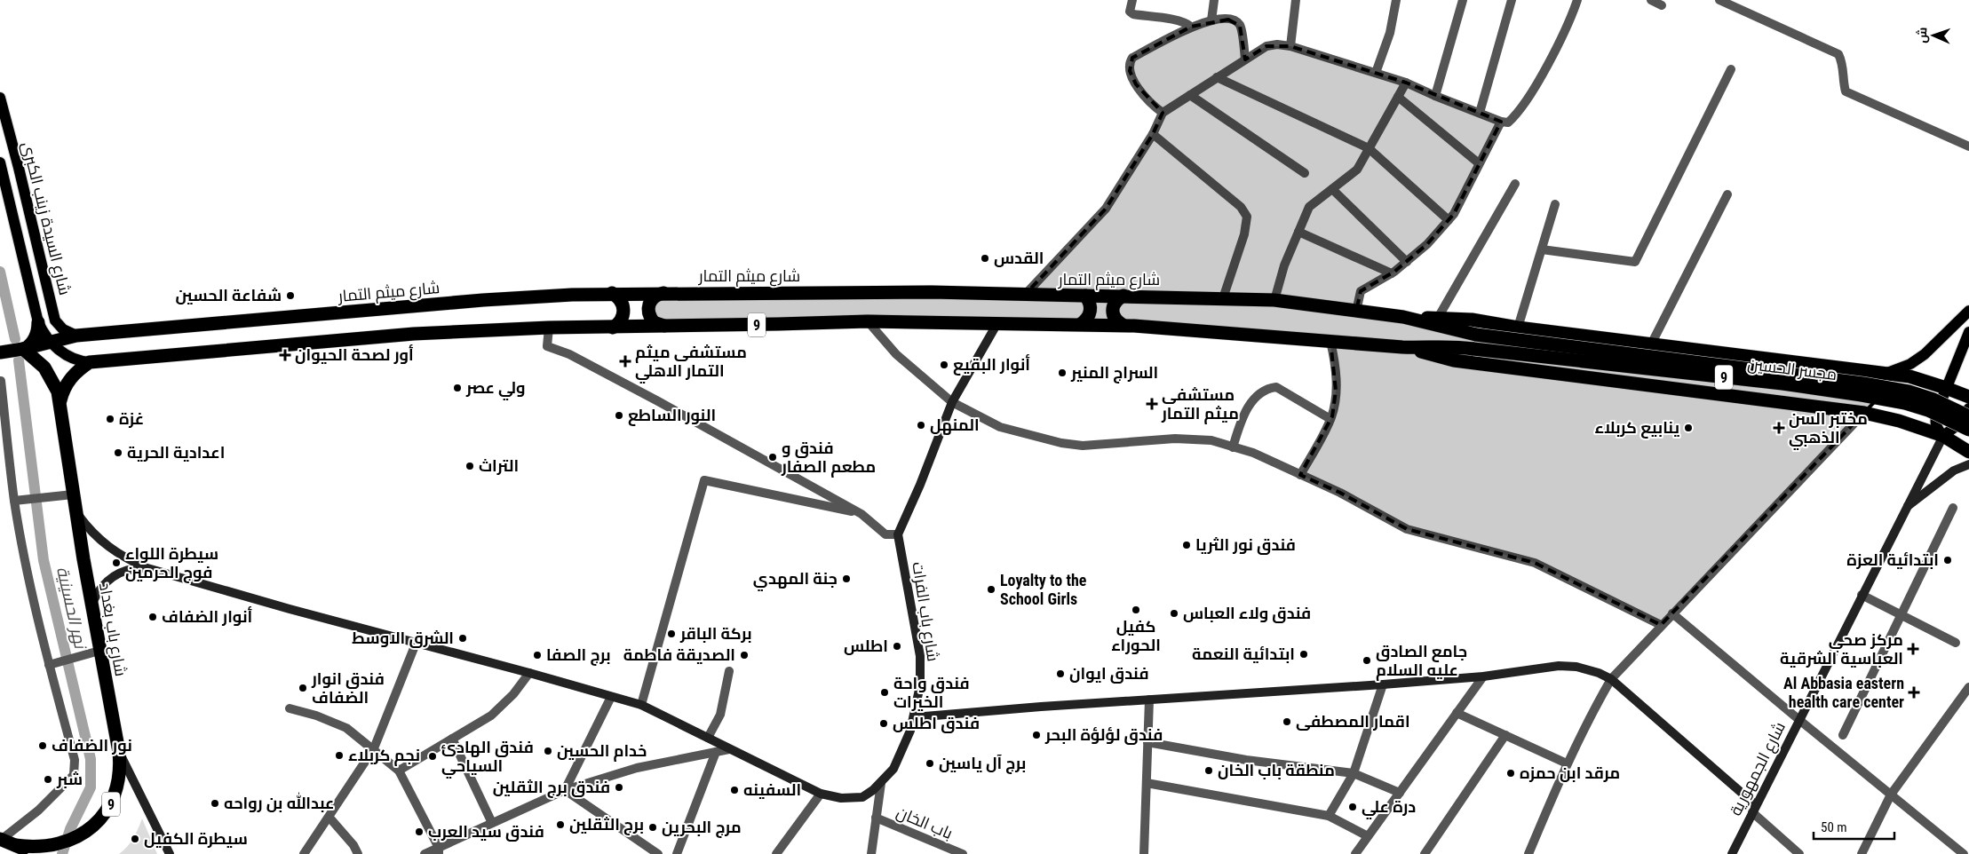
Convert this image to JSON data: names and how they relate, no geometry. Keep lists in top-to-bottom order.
{
  "streets": {
    "highway": [
      "شارع ميثم التمار",
      "9",
      "مجسر الحسين",
      "شارع باب بغداد"
    ],
    "main road": ["شارع السيدة زينب الكبرى"],
    "street": ["شارع باب الفرات", "شارع الجمهورية", "باب الخان"]
  },
  "crossings": [
    ["شارع السيدة زينب الكبرى", "شارع ميثم التمار"],
    ["شارع السيدة زينب الكبرى", "9"],
    ["شارع ميثم التمار", "9"],
    ["شارع ميثم التمار", "مجسر الحسين"],
    ["شارع ميثم التمار", "شارع باب بغداد"],
    ["9", "مجسر الحسين"],
    ["9", "شارع باب بغداد"],
    ["شارع باب الفرات", "شارع باب بغداد"]
  ],
  "water": ["نهر الحسينية"],
  "places": {
    "other": [
      "القدس",
      "شفاعة الحسين",
      "أنوار البقيع",
      "السراج المنير",
      "ولي عصر",
      "النور الساطع",
      "غزة",
      "المنهل",
      "ينابيع كربلاء",
      "اعدادية الحرية",
      "فندق و مطعم الصفار",
      "التراث",
      "فندق نور الثريا",
      "ابتدائية العزة",
      "سيطرة اللواء فوج الحرمين",
      "جنة المهدي",
      "Loyalty to the School Girls",
      "كفيل الحوراء",
      "فندق ولاء العباس",
      "أنوار الضفاف",
      "بركة الباقر",
      "الشرق الاوسط",
      "اطلس",
      "ابتدائية النعمة",
      "برج الصفا",
      "الصديقة فاطمة",
      "جامع الصادق عليه السلام",
      "فندق ايوان",
      "فندق انوار الضفاف",
      "فندق واحة الخيرات",
      "اقمار المصطفى",
      "فندق اطلس",
      "فندق لؤلؤة البحر",
      "نور الضفاف",
      "خدام الحسين",
      "نجم كربلاء",
      "فندق الهادئ السياحي",
      "برج آل ياسين",
      "منطقة باب الخان",
      "مرقد ابن حمزه",
      "شبر",
      "فندق برج الثقلين",
      "السفينه",
      "عبدالله بن رواحه",
      "درة علي",
      "برج الثقلين",
      "مرج البحرين",
      "فندق سيد العرب",
      "سيطرة الكفيل"
    ],
    "health": [
      "أور لصحة الحيوان",
      "مستشفى ميثم التمار الاهلي",
      "مستشفى ميثم التمار",
      "مختبر السن الذهبي",
      "مركز صحي العباسية الشرقية",
      "Al Abbasia eastern health care center"
    ]
  },
  "scale_bar": "50 m",
  "north": "left"
}
